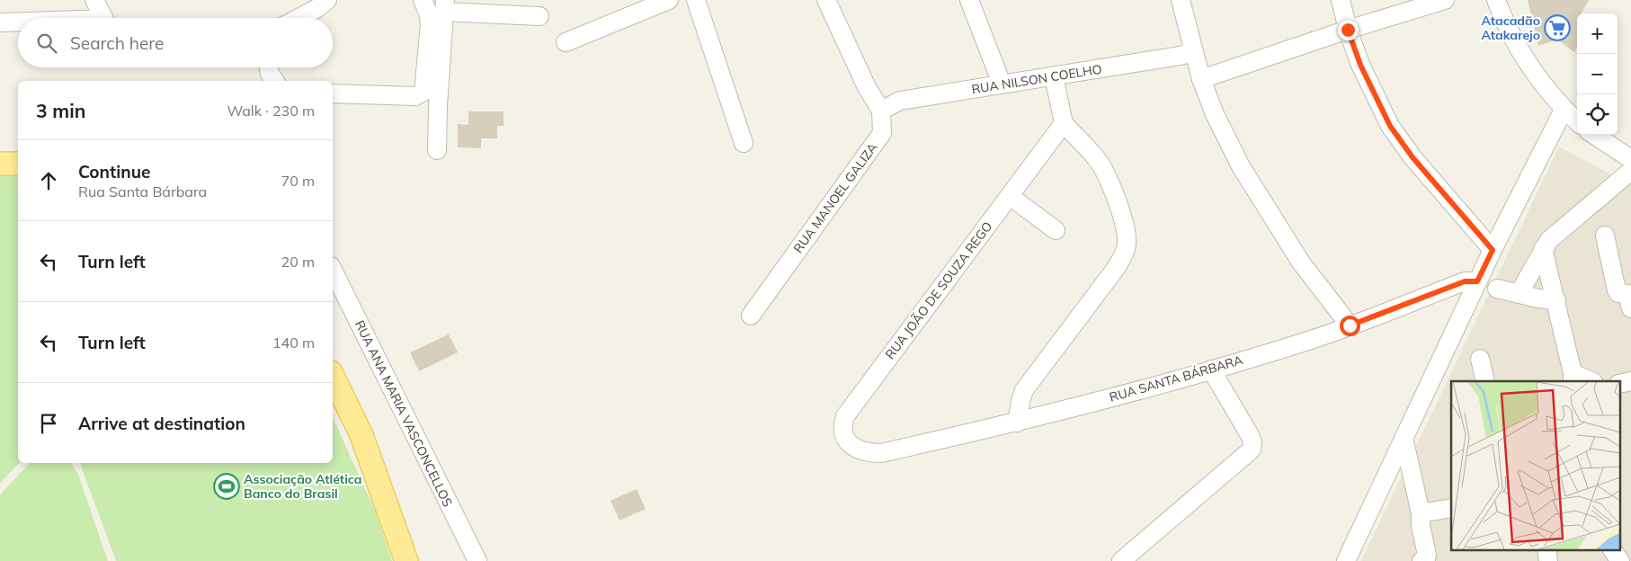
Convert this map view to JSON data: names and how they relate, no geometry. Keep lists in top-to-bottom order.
{
  "streets": {
    "street": [
      "RUA NILSON COELHO",
      "RUA MANOEL GALIZA",
      "RUA JOÃO DE SOUZA REGO",
      "RUA SANTA BÁRBARA",
      "RUA ANA MARIA VASCONCELLOS"
    ]
  },
  "crossings": [
    ["RUA NILSON COELHO", "RUA MANOEL GALIZA"],
    ["RUA JOÃO DE SOUZA REGO", "RUA SANTA BÁRBARA"]
  ],
  "places": {
    "supermarket": ["Atacadão Atakarejo"],
    "sports": ["Associação Atlética Banco do Brasil"]
  },
  "page": {
    "map_buttons": ["+", "−"],
    "search": "Search here",
    "heading": ["3 min", "Walk · 230 m"],
    "list": [
      ["Continue", "Rua Santa Bárbara", "70 m"],
      ["Turn left", "20 m"],
      ["Turn left", "140 m"],
      "Arrive at destination"
    ]
  }
}
